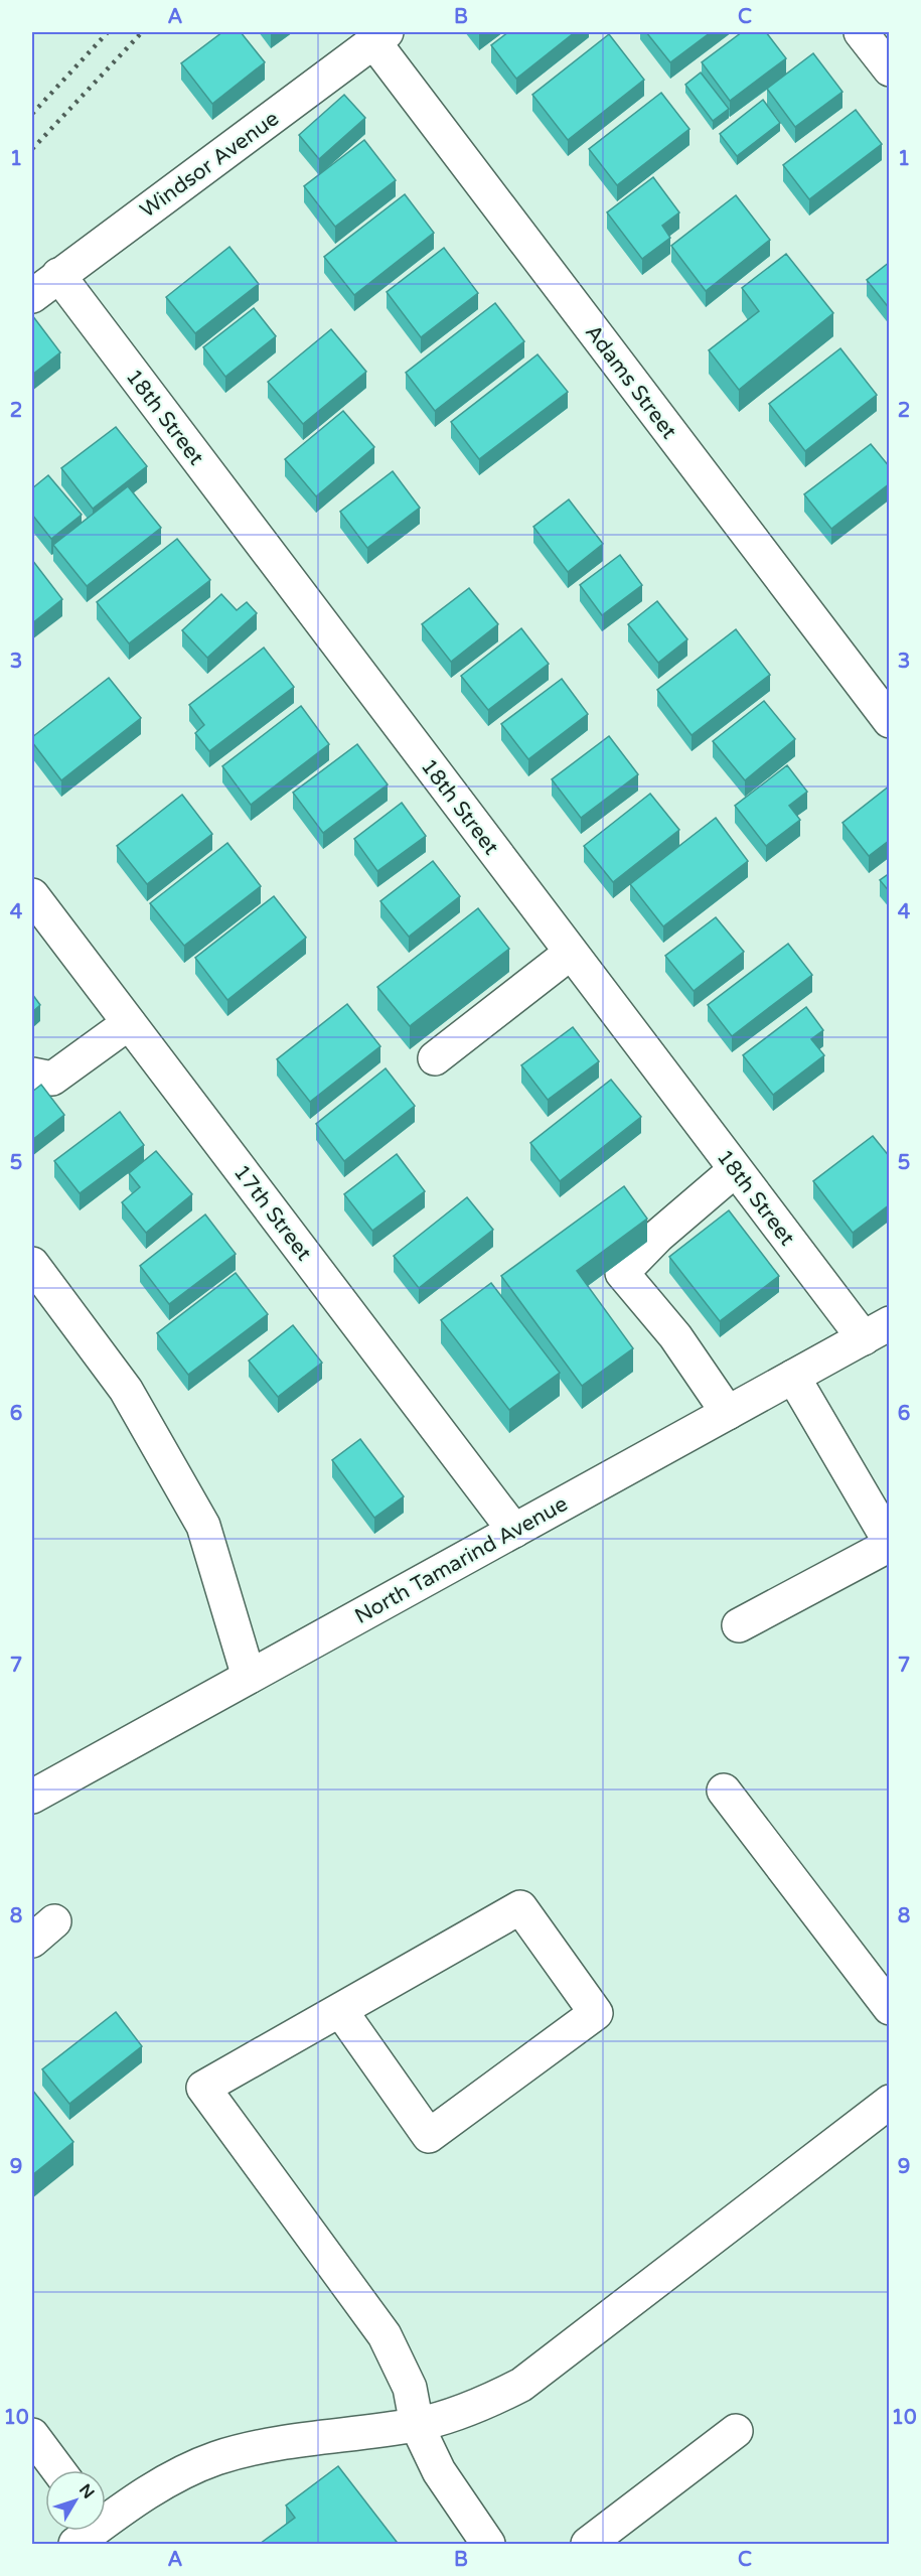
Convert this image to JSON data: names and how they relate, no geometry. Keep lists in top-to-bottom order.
{
  "streets": {
    "street": [
      "Windsor Avenue",
      "Adams Street",
      "18th Street",
      "17th Street",
      "North Tamarind Avenue"
    ]
  },
  "crossings": [
    ["Windsor Avenue", "Adams Street"],
    ["Windsor Avenue", "18th Street"],
    ["18th Street", "North Tamarind Avenue"],
    ["17th Street", "North Tamarind Avenue"]
  ],
  "north": "top right",
  "grid": {
    "columns": ["A", "B", "C"],
    "rows": [
      "1",
      "2",
      "3",
      "4",
      "5",
      "6",
      "7",
      "8",
      "9",
      "10"
    ]
  }
}
